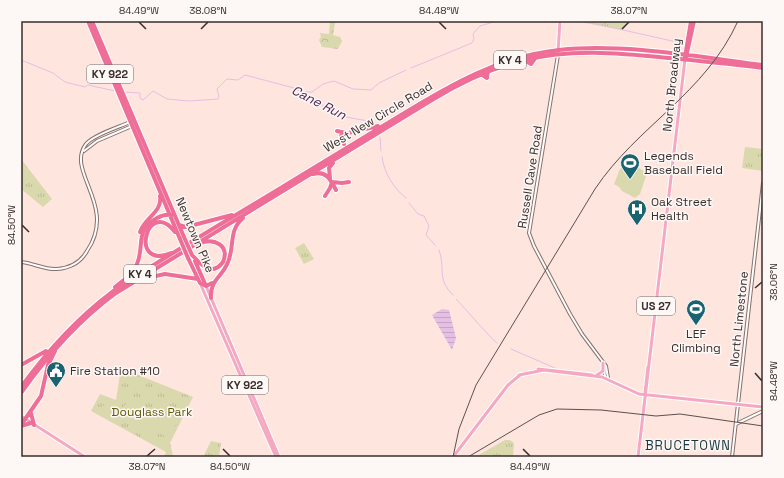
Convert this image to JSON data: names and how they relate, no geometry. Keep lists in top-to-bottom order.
{
  "streets": {
    "highway": [
      "KY 4",
      "KY 922",
      "North Broadway",
      "West New Circle Road",
      "Newtown Pike",
      "US 27"
    ],
    "main road": ["Russell Cave Road"],
    "street": ["North Limestone"]
  },
  "crossings": [
    ["KY 4", "West New Circle Road"],
    ["North Broadway", "West New Circle Road"],
    ["West New Circle Road", "Russell Cave Road"]
  ],
  "districts": ["BRUCETOWN"],
  "water": ["Cane Run"],
  "parks": ["Douglass Park"],
  "places": {
    "sports": ["Legends Baseball Field", "LEF Climbing"],
    "hospital": ["Oak Street Health"],
    "public building": ["Fire Station #10"]
  },
  "coordinates": [
    "84.49°W",
    "38.08°N",
    "84.48°W",
    "38.07°N",
    "84.50°W",
    "38.06°N"
  ]
}
